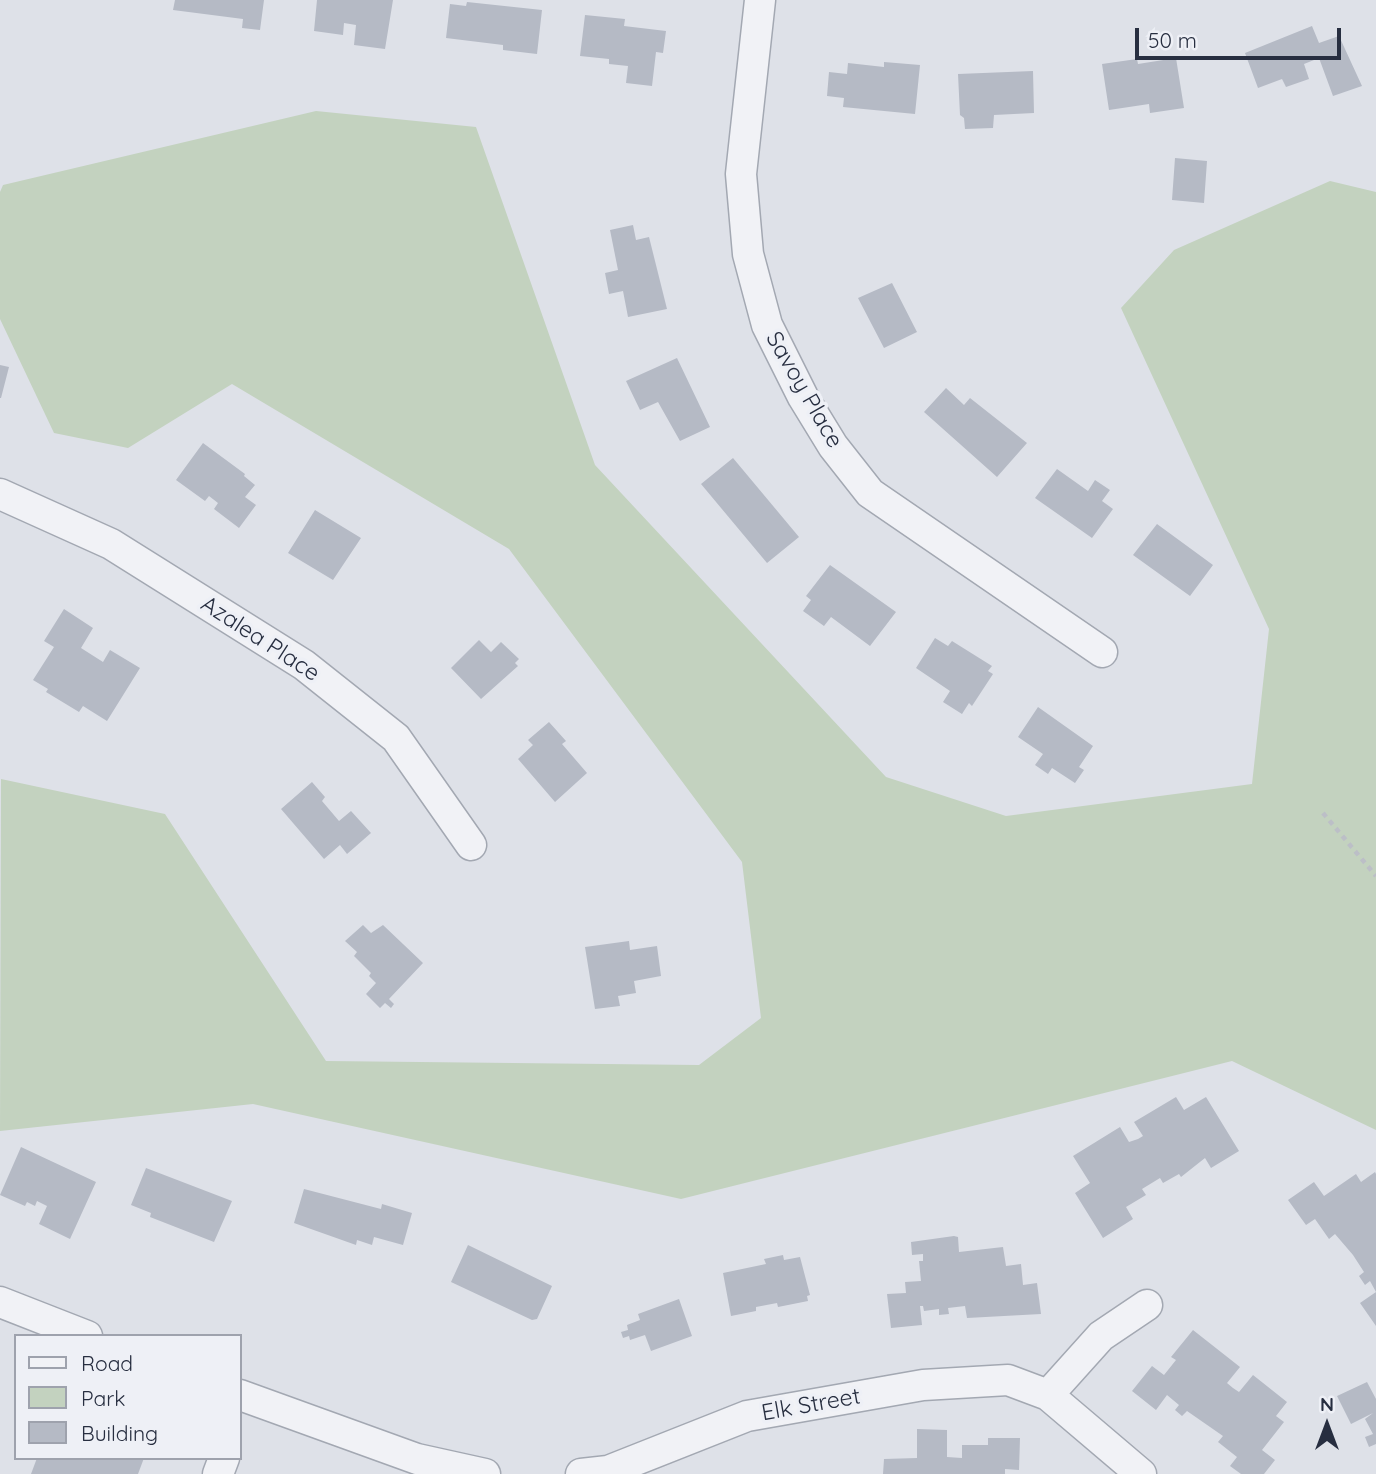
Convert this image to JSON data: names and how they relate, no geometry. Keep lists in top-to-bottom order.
{
  "streets": {
    "street": ["Savoy Place", "Azalea Place", "Elk Street"]
  },
  "legend": ["Road", "Park", "Building"],
  "scale_bar": "50 m",
  "north": "top"
}
